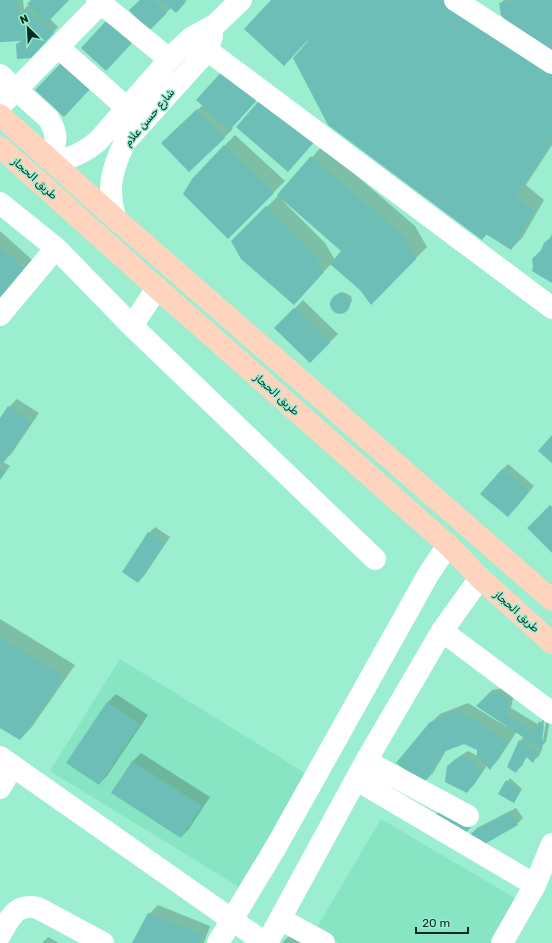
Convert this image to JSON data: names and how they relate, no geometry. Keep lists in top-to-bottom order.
{
  "streets": {
    "main road": ["طريق الحجاز"],
    "street": ["شارع حسن علام"]
  },
  "scale_bar": "20 m",
  "north": "top left"
}
